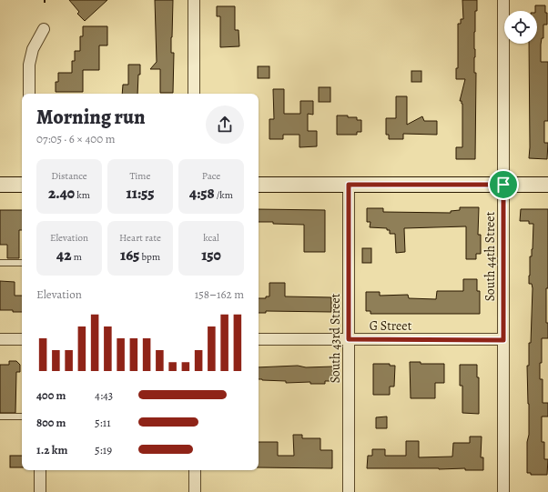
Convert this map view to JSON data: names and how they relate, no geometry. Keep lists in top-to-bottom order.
{
  "streets": {
    "street": ["South 44th Street", "G Street", "South 43rd Street"]
  },
  "crossings": [
    ["South 44th Street", "G Street"],
    ["G Street", "South 43rd Street"]
  ],
  "page": {
    "heading": ["Morning run", "07:05 · 6 × 400 m"],
    "stats": [
      ["Distance", "2.40 km"],
      ["Time", "11:55"],
      ["Pace", "4:58 /km"],
      ["Elevation", "42 m"],
      ["Heart rate", "165 bpm"],
      ["kcal", "150"]
    ],
    "chart": ["Elevation", "158–162 m"],
    "list": [
      {
        "name": "400 m",
        "note": "4:43"
      },
      {
        "name": "800 m",
        "note": "5:11"
      },
      {
        "name": "1.2 km",
        "note": "5:19"
      }
    ]
  }
}
